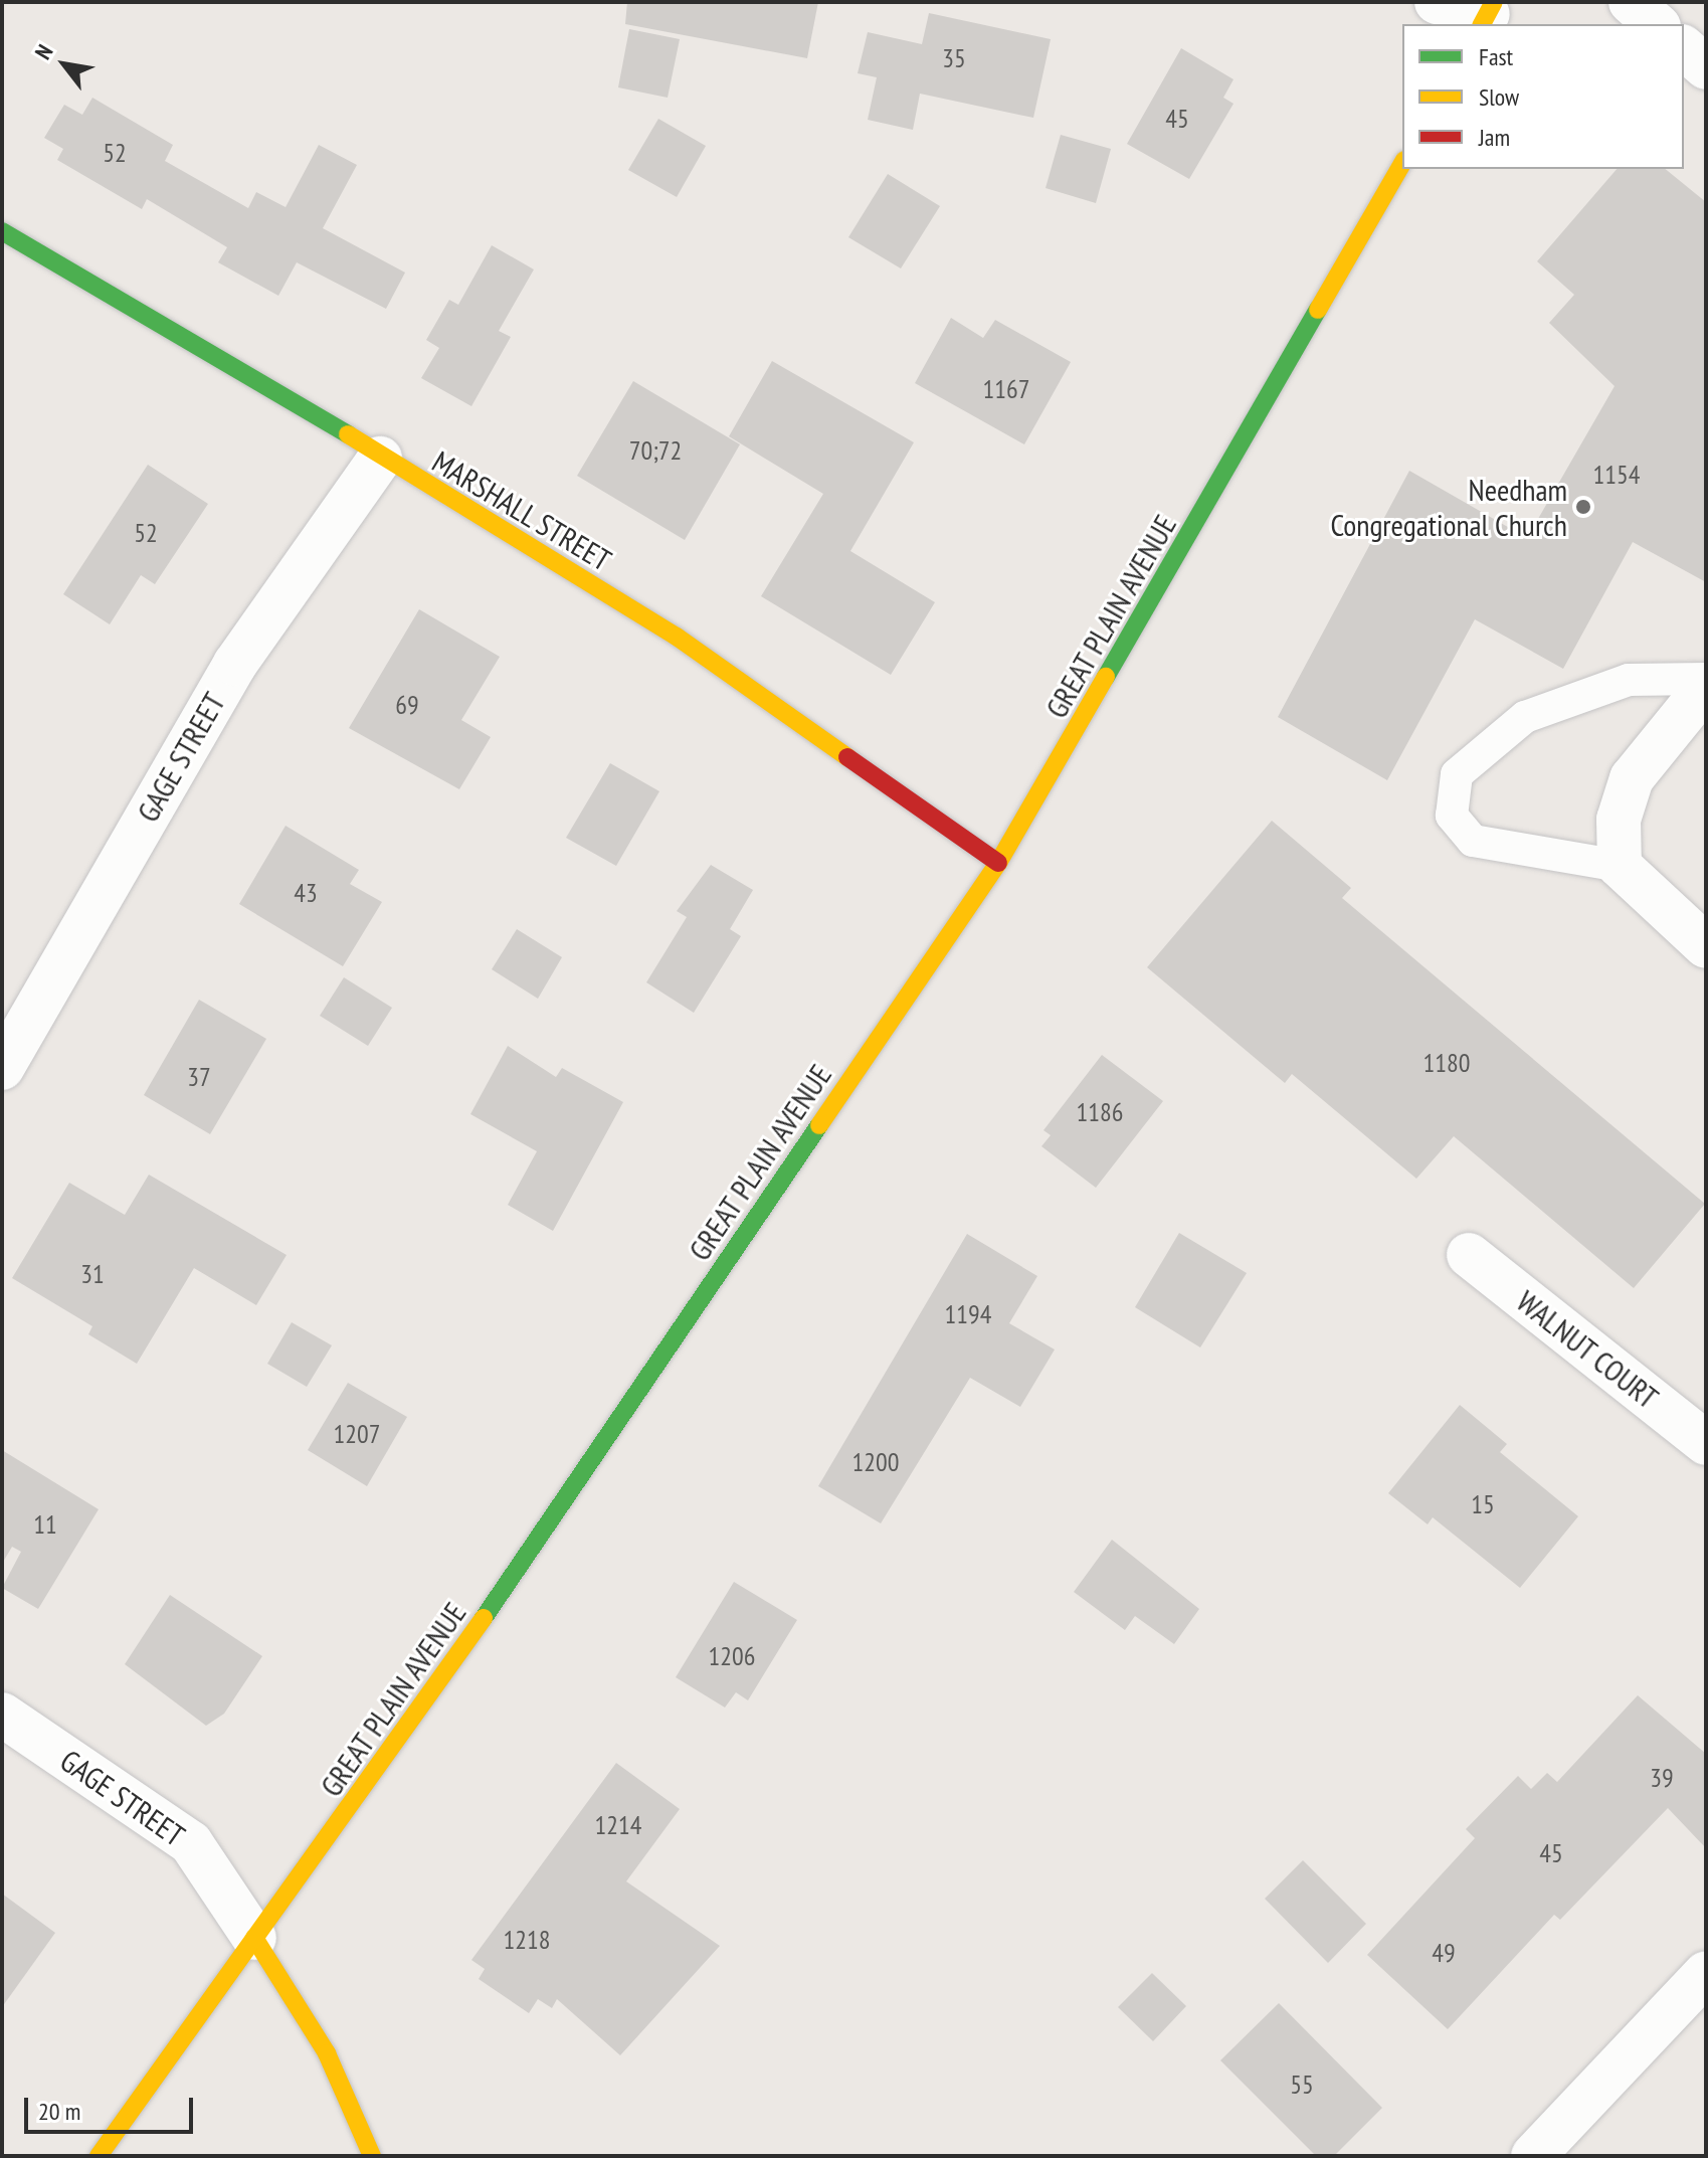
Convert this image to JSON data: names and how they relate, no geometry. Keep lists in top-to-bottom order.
{
  "streets": {
    "main road": ["MARSHALL STREET", "GREAT PLAIN AVENUE"],
    "street": ["GAGE STREET", "WALNUT COURT"]
  },
  "crossings": [
    ["MARSHALL STREET", "GREAT PLAIN AVENUE"],
    ["MARSHALL STREET", "GAGE STREET"],
    ["GREAT PLAIN AVENUE", "GAGE STREET"]
  ],
  "places": ["Needham Congregational Church"],
  "house_numbers": [
    "35",
    "45",
    "52",
    "1167",
    "70;72",
    "1154",
    "52",
    "69",
    "43",
    "1180",
    "37",
    "1186",
    "31",
    "1194",
    "1207",
    "1200",
    "15",
    "11",
    "1206",
    "39",
    "1214",
    "45",
    "1218",
    "49",
    "55"
  ],
  "legend": ["Fast", "Slow", "Jam"],
  "scale_bar": "20 m",
  "north": "top left"
}
